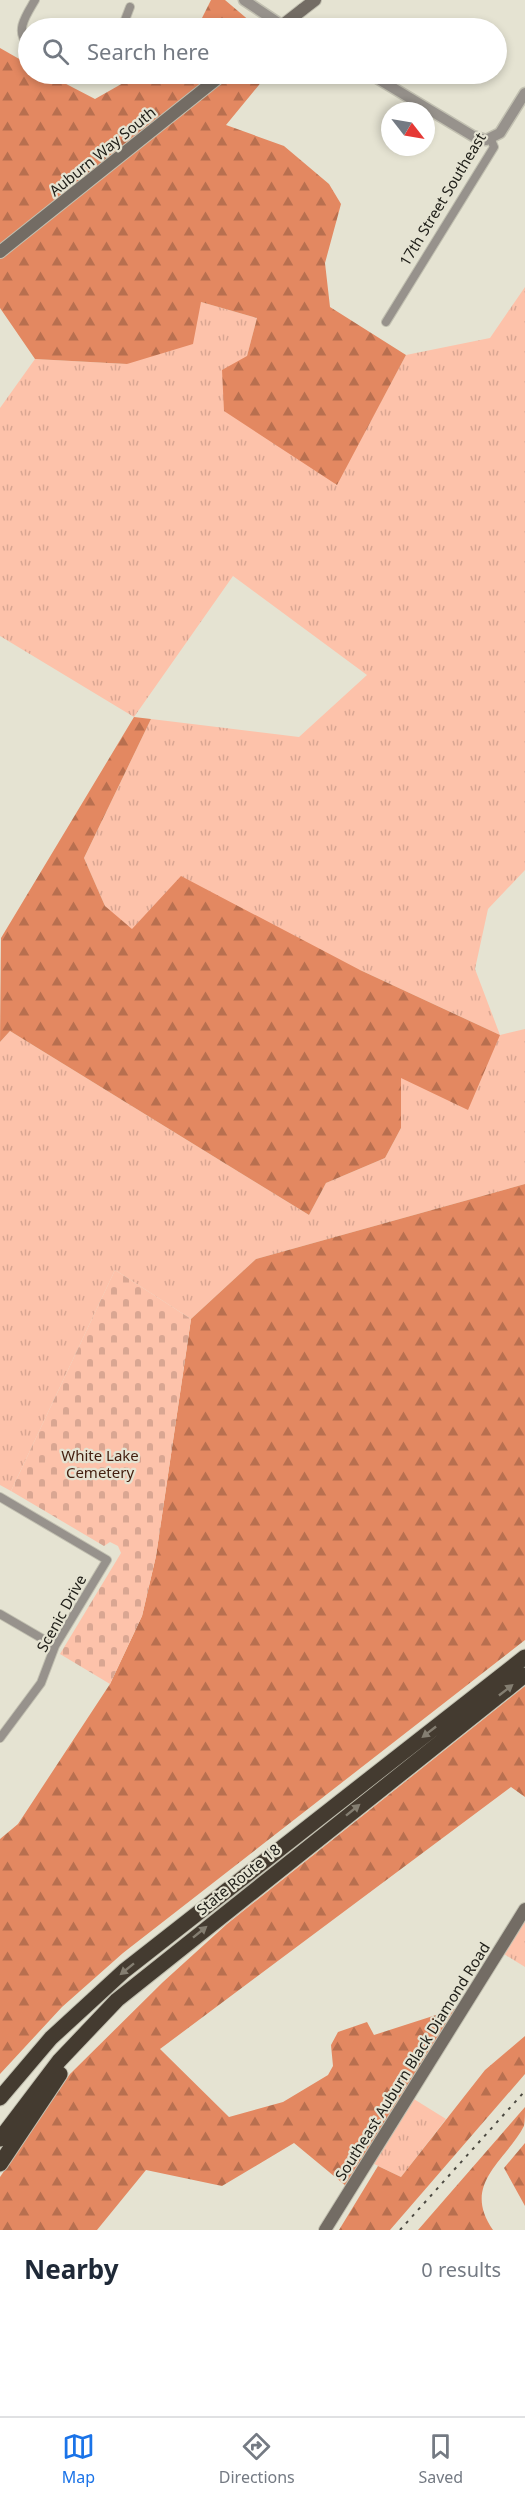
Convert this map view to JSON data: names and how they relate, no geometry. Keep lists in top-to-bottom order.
{
  "streets": {
    "highway": ["State Route 18"],
    "main road": ["Auburn Way South", "Southeast Auburn Black Diamond Road"],
    "street": ["17th Street Southeast", "Scenic Drive"]
  },
  "parks": ["White Lake Cemetery"],
  "north": "bottom right",
  "page": {
    "search": "Search here",
    "heading": ["Nearby", "0 results"],
    "nav": ["Map", "Directions", "Saved"]
  }
}
